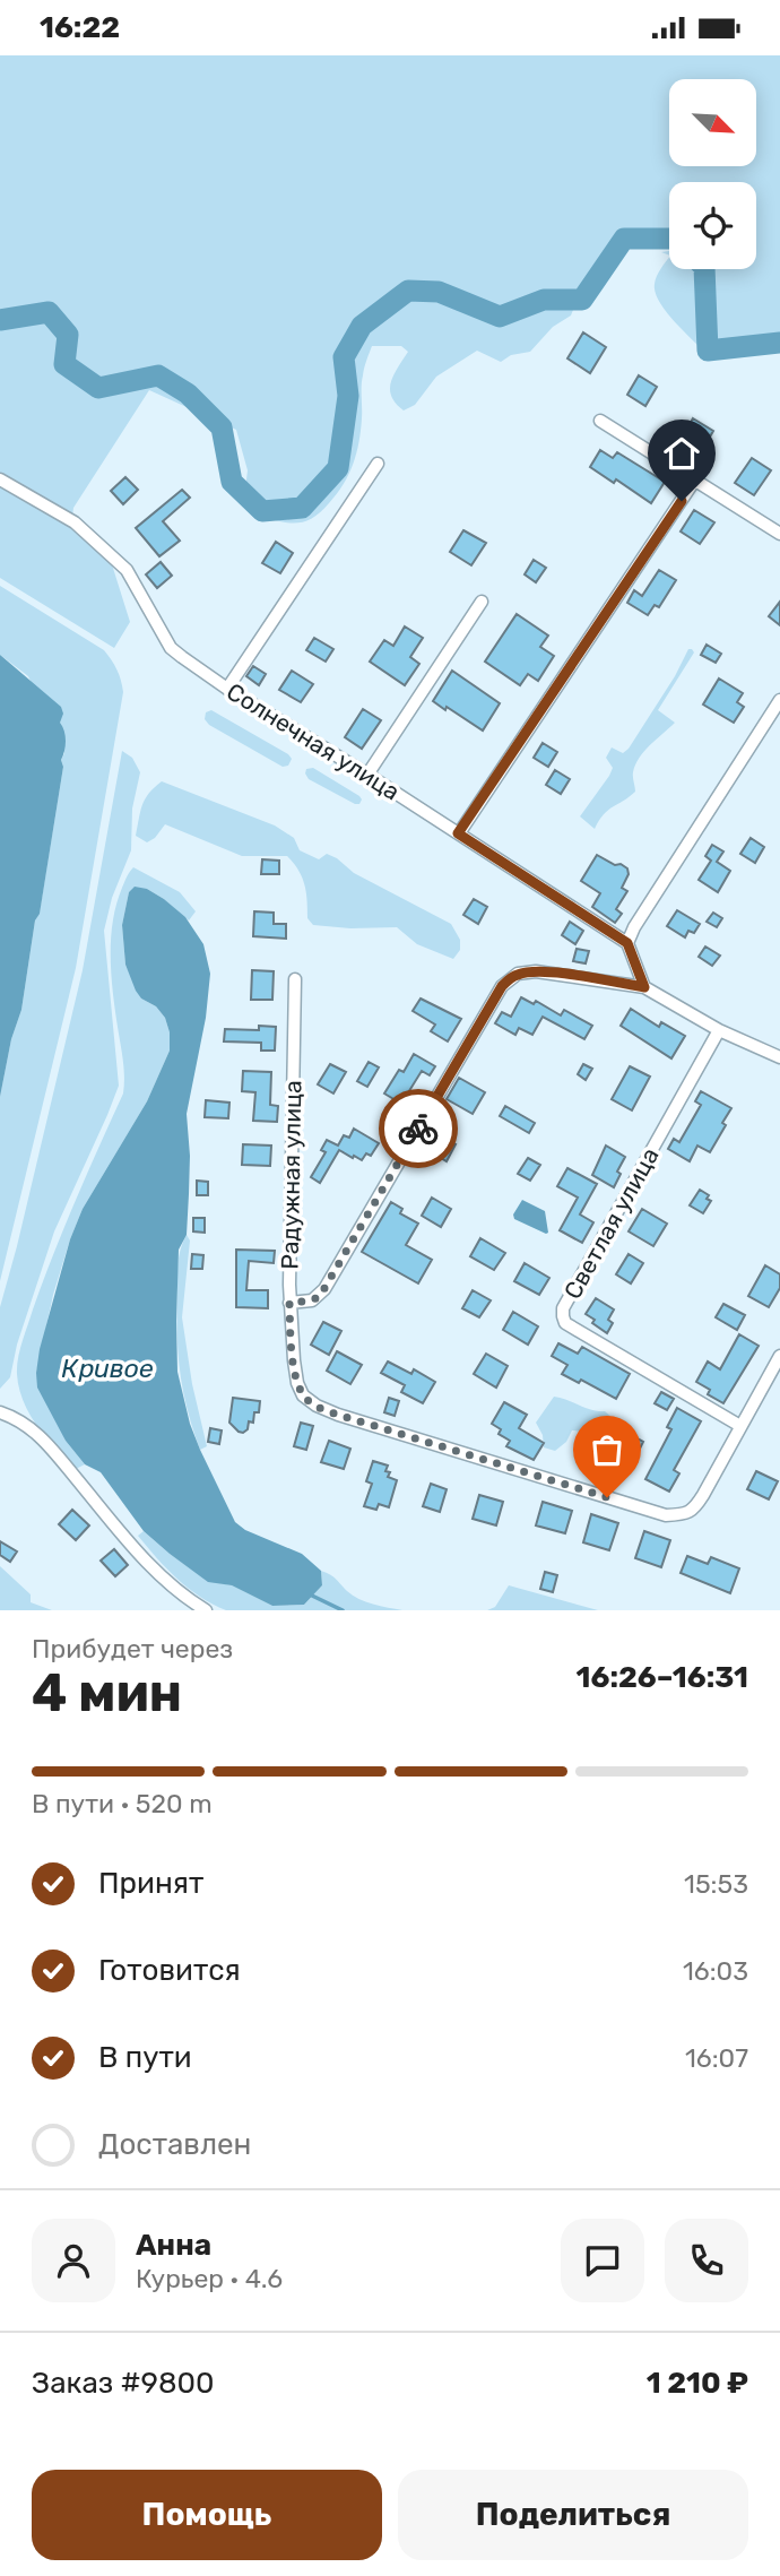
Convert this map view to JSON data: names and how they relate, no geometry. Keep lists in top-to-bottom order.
{
  "streets": {
    "street": ["Солнечная улица", "Радужная улица", "Светлая улица"]
  },
  "crossings": [
    ["Радужная улица", "Светлая улица"]
  ],
  "water": ["Кривое"],
  "north": "bottom right",
  "page": {
    "status": "16:22",
    "heading": ["4 мин", "Прибудет через", "16:26–16:31"],
    "panel": [
      "Анна",
      "Курьер · 4.6",
      "Заказ #9800",
      "1 210 ₽"
    ],
    "bar": "В пути · 520 m",
    "list": [
      ["Принят", "15:53"],
      ["Готовится", "16:03"],
      ["В пути", "16:07"],
      "Доставлен"
    ],
    "buttons": ["Помощь", "Поделиться"]
  }
}
